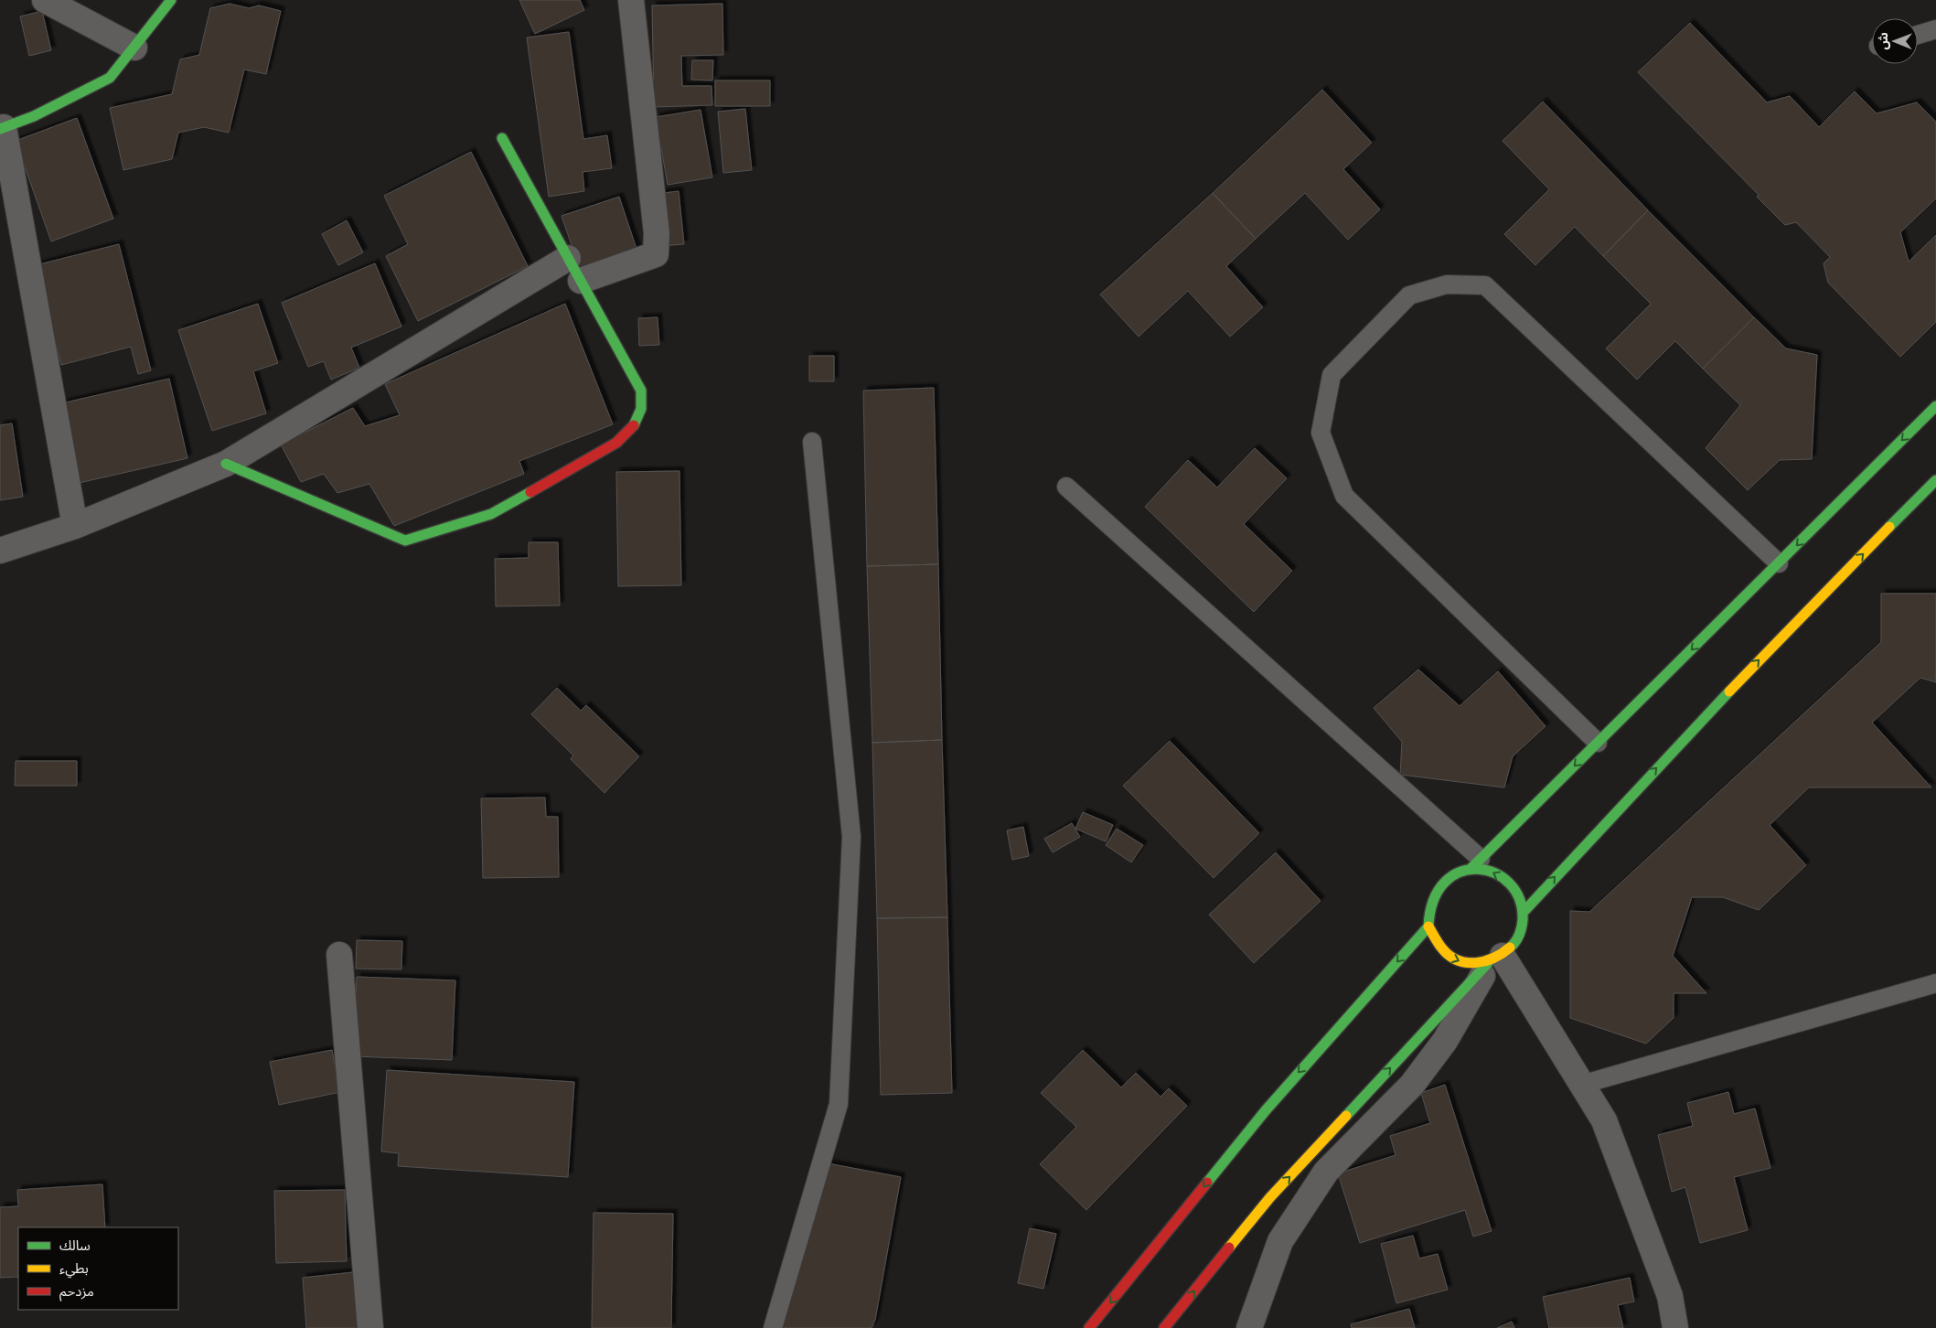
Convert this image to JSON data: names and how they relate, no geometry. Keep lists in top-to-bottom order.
{
  "legend": ["سالك", "بطيء", "مزدحم"],
  "north": "left"
}
